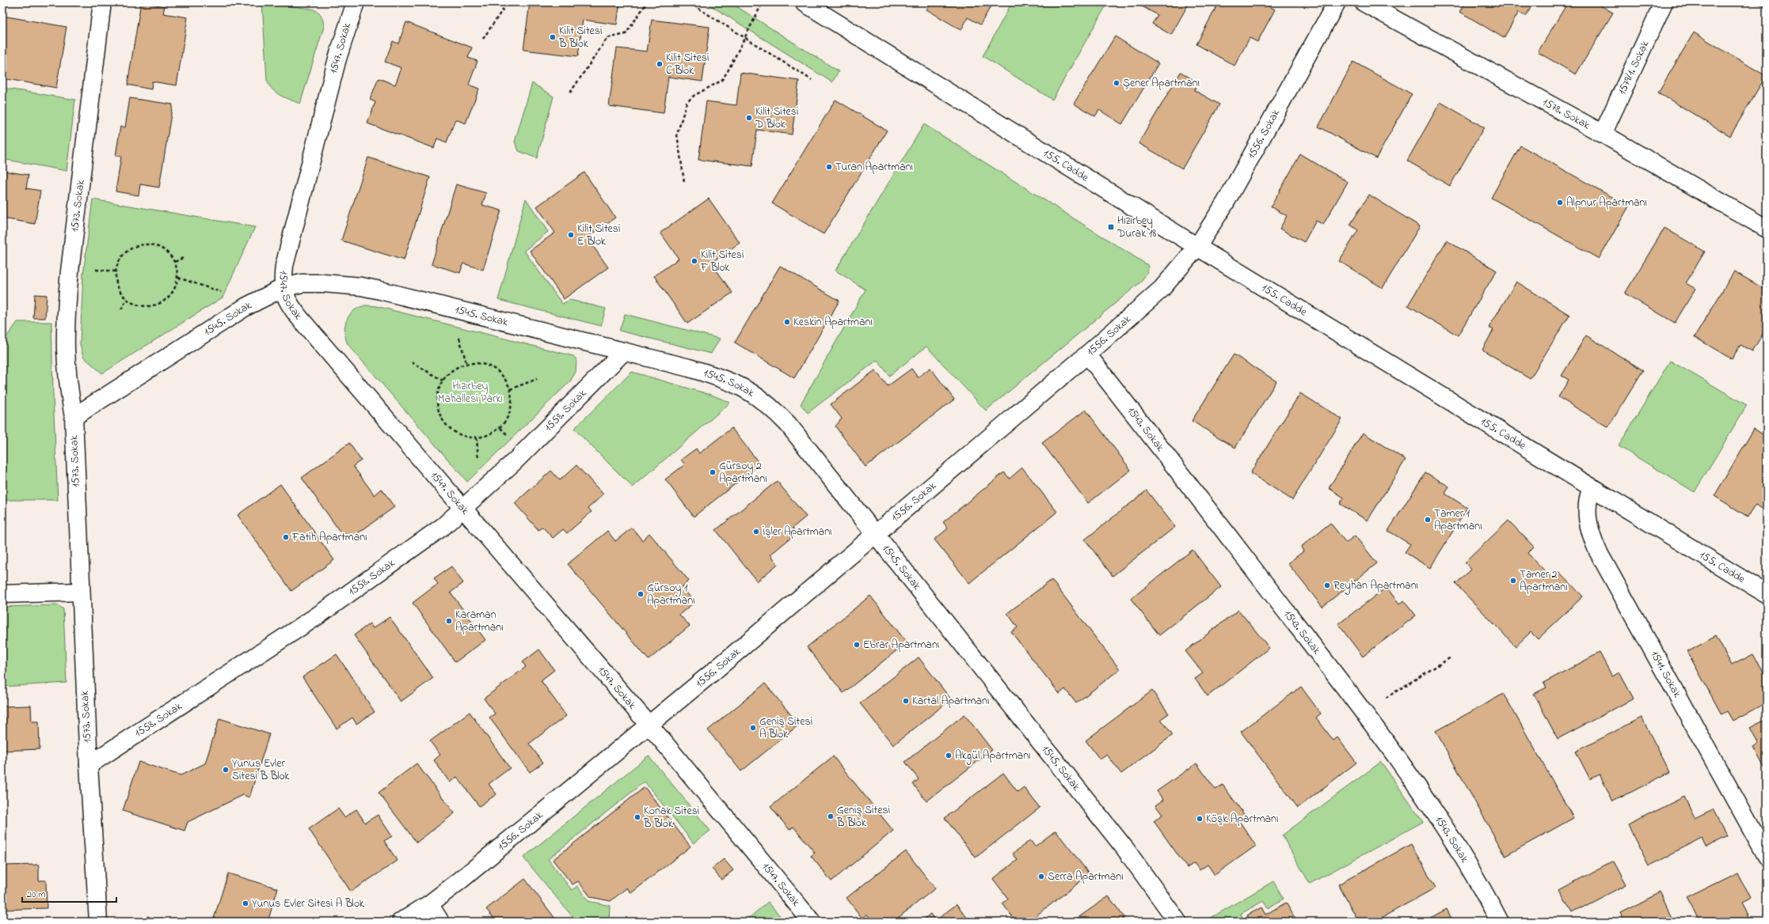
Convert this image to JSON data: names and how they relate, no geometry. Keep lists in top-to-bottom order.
{
  "streets": {
    "street": [
      "1547. Sokak",
      "1579/1. Sokak",
      "1578. Sokak",
      "1556. Sokak",
      "155. Cadde",
      "1573. Sokak",
      "1545. Sokak",
      "1558. Sokak",
      "1543. Sokak",
      "1541. Sokak"
    ]
  },
  "crossings": [
    ["1547. Sokak", "1556. Sokak"],
    ["1547. Sokak", "1545. Sokak"],
    ["1547. Sokak", "1558. Sokak"],
    ["1579/1. Sokak", "1578. Sokak"],
    ["1556. Sokak", "155. Cadde"],
    ["1556. Sokak", "1545. Sokak"],
    ["1556. Sokak", "1543. Sokak"],
    ["155. Cadde", "1541. Sokak"],
    ["1573. Sokak", "1545. Sokak"],
    ["1573. Sokak", "1558. Sokak"],
    ["1545. Sokak", "1558. Sokak"]
  ],
  "parks": ["Hızırbey Mahallesi Parkı"],
  "places": {
    "other": [
      "Kilit Sitesi B Blok",
      "Kilit Sitesi C Blok",
      "Şener Apartmanı",
      "Kilit Sitesi D Blok",
      "Turan Apartmanı",
      "Alpnur Apartmanı",
      "Kilit Sitesi E Blok",
      "Kilit Sitesi F Blok",
      "Keskin Apartmanı",
      "Gürsoy 2 Apartmanı",
      "Tamer 1 Apartmanı",
      "İşler Apartmanı",
      "Fatih Apartmanı",
      "Tamer 2 Apartmanı",
      "Reyhan Apartmanı",
      "Gürsoy 1 Apartmanı",
      "Karaman Apartmanı",
      "Ebrar Apartmanı",
      "Kartal Apartmanı",
      "Geniş Sitesi A Blok",
      "Akgül Apartmanı",
      "Yunus Evler Sitesi B Blok",
      "Geniş Sitesi B Blok",
      "Konak Sitesi B Blok",
      "Köşk Apartmanı",
      "Serra Apartmanı",
      "Yunus Evler Sitesi A Blok"
    ],
    "transit": ["Hızırbey Durak 18"]
  },
  "scale_bar": "20 m"
}
